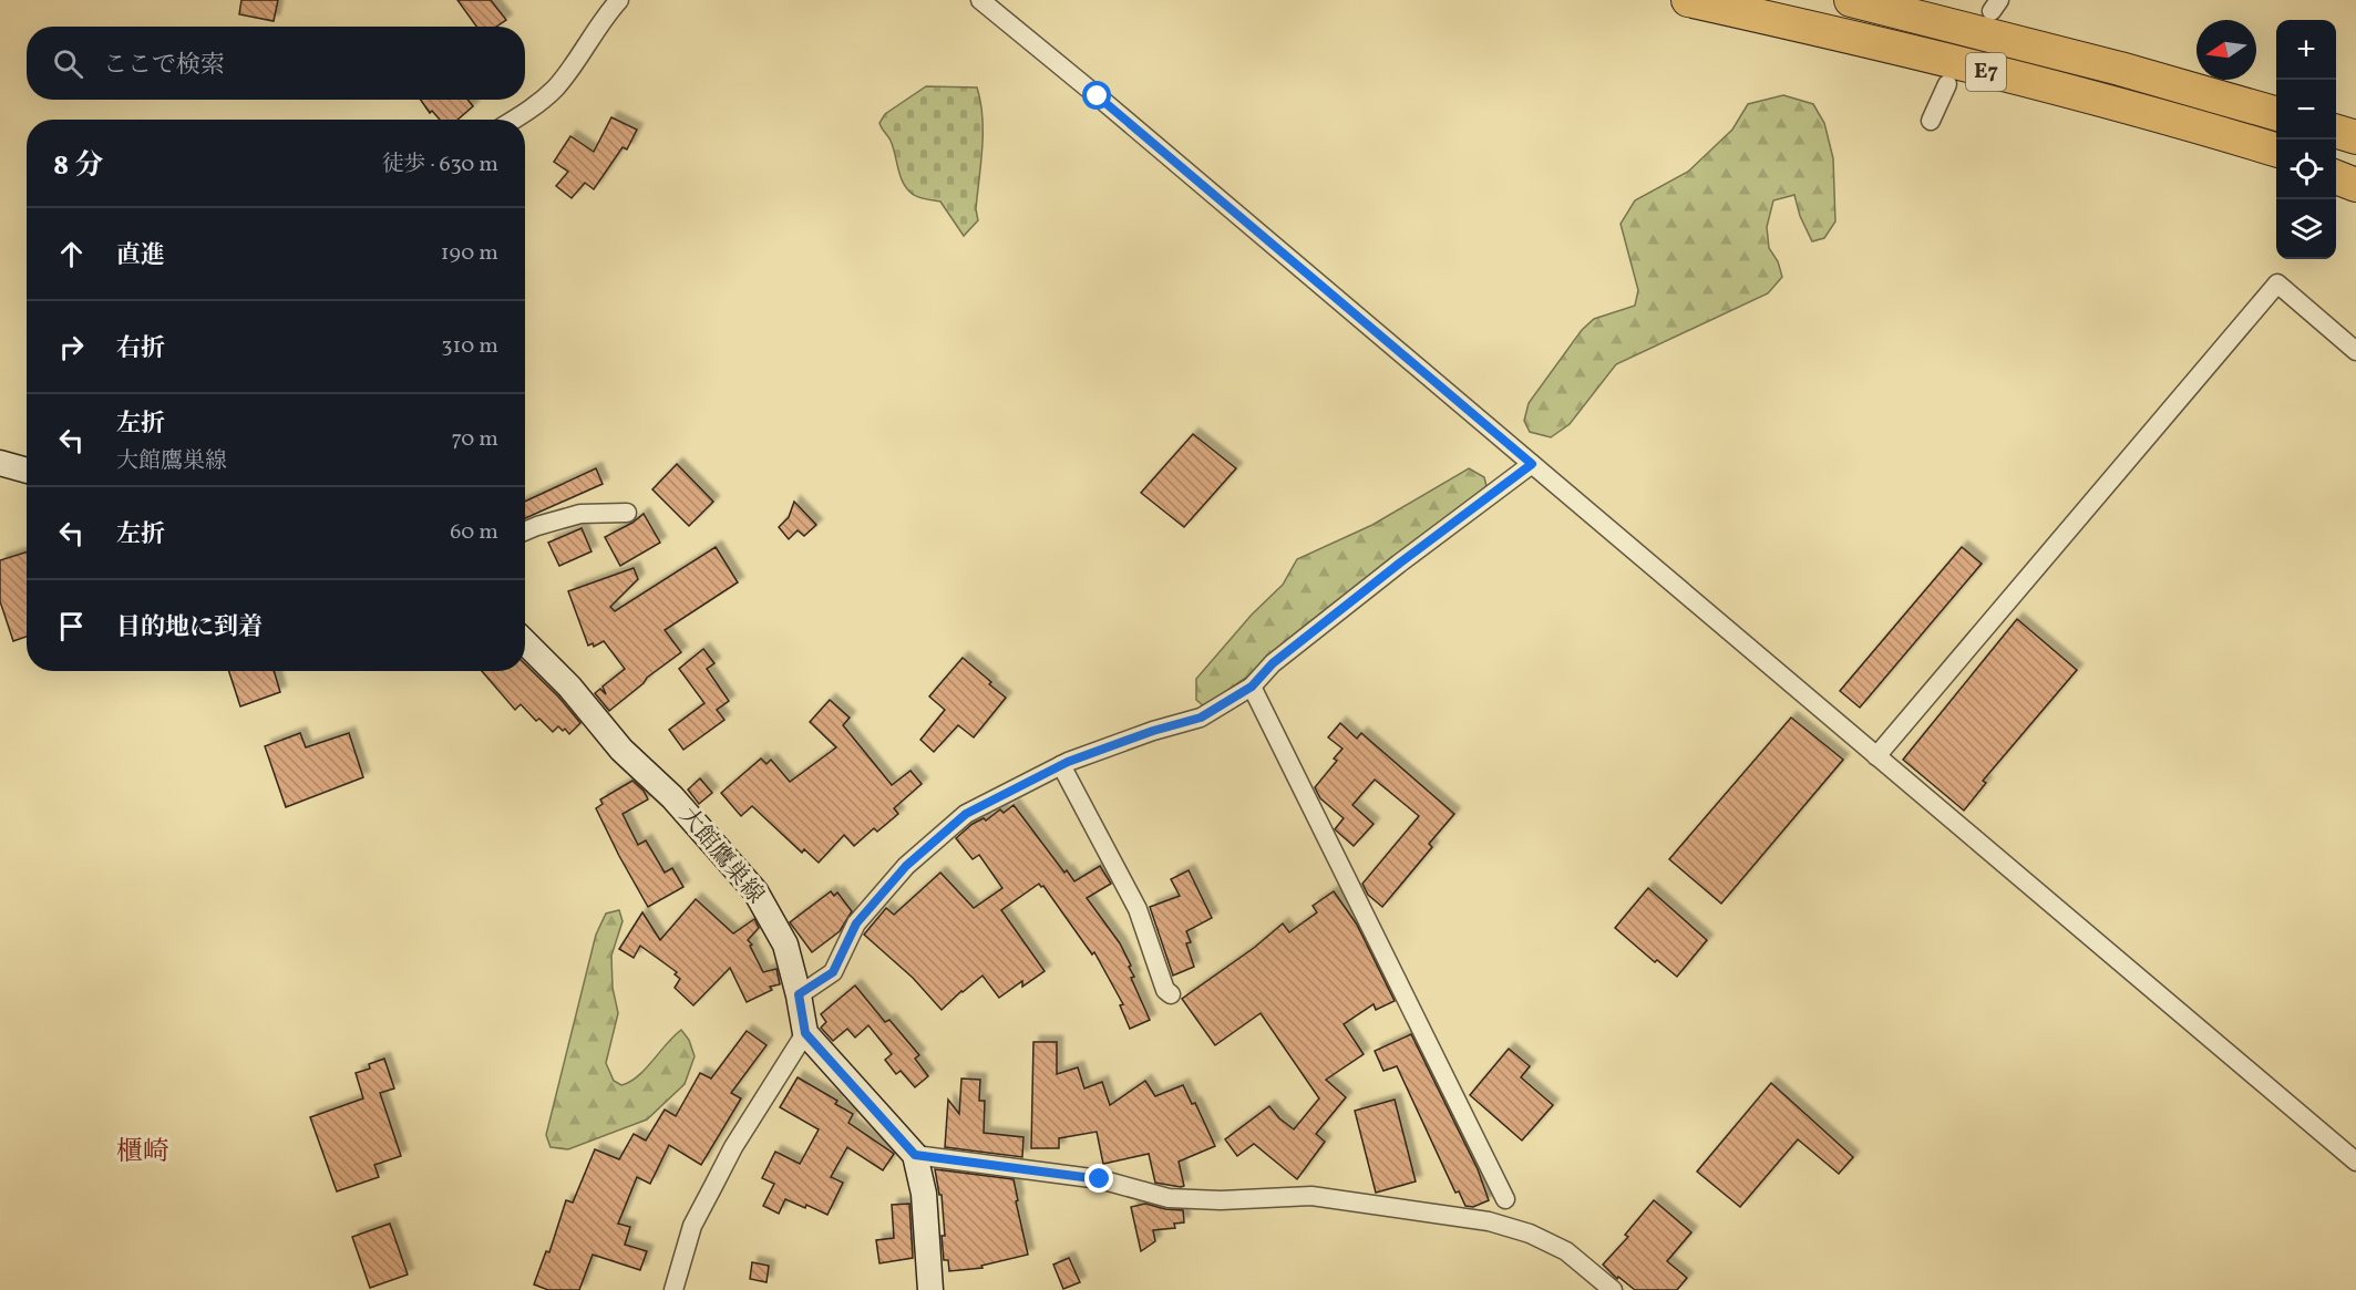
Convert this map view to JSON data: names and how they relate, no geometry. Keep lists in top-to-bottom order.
{
  "streets": {
    "highway": ["E7"],
    "main road": ["大館鷹巣線"]
  },
  "districts": ["櫃崎"],
  "north": "left",
  "page": {
    "map_buttons": ["+", "−"],
    "search": "ここで検索",
    "heading": ["8 分", "徒歩 · 630 m"],
    "list": [
      ["直進", "190 m"],
      ["右折", "310 m"],
      ["左折", "大館鷹巣線", "70 m"],
      ["左折", "60 m"],
      "目的地に到着"
    ]
  }
}
